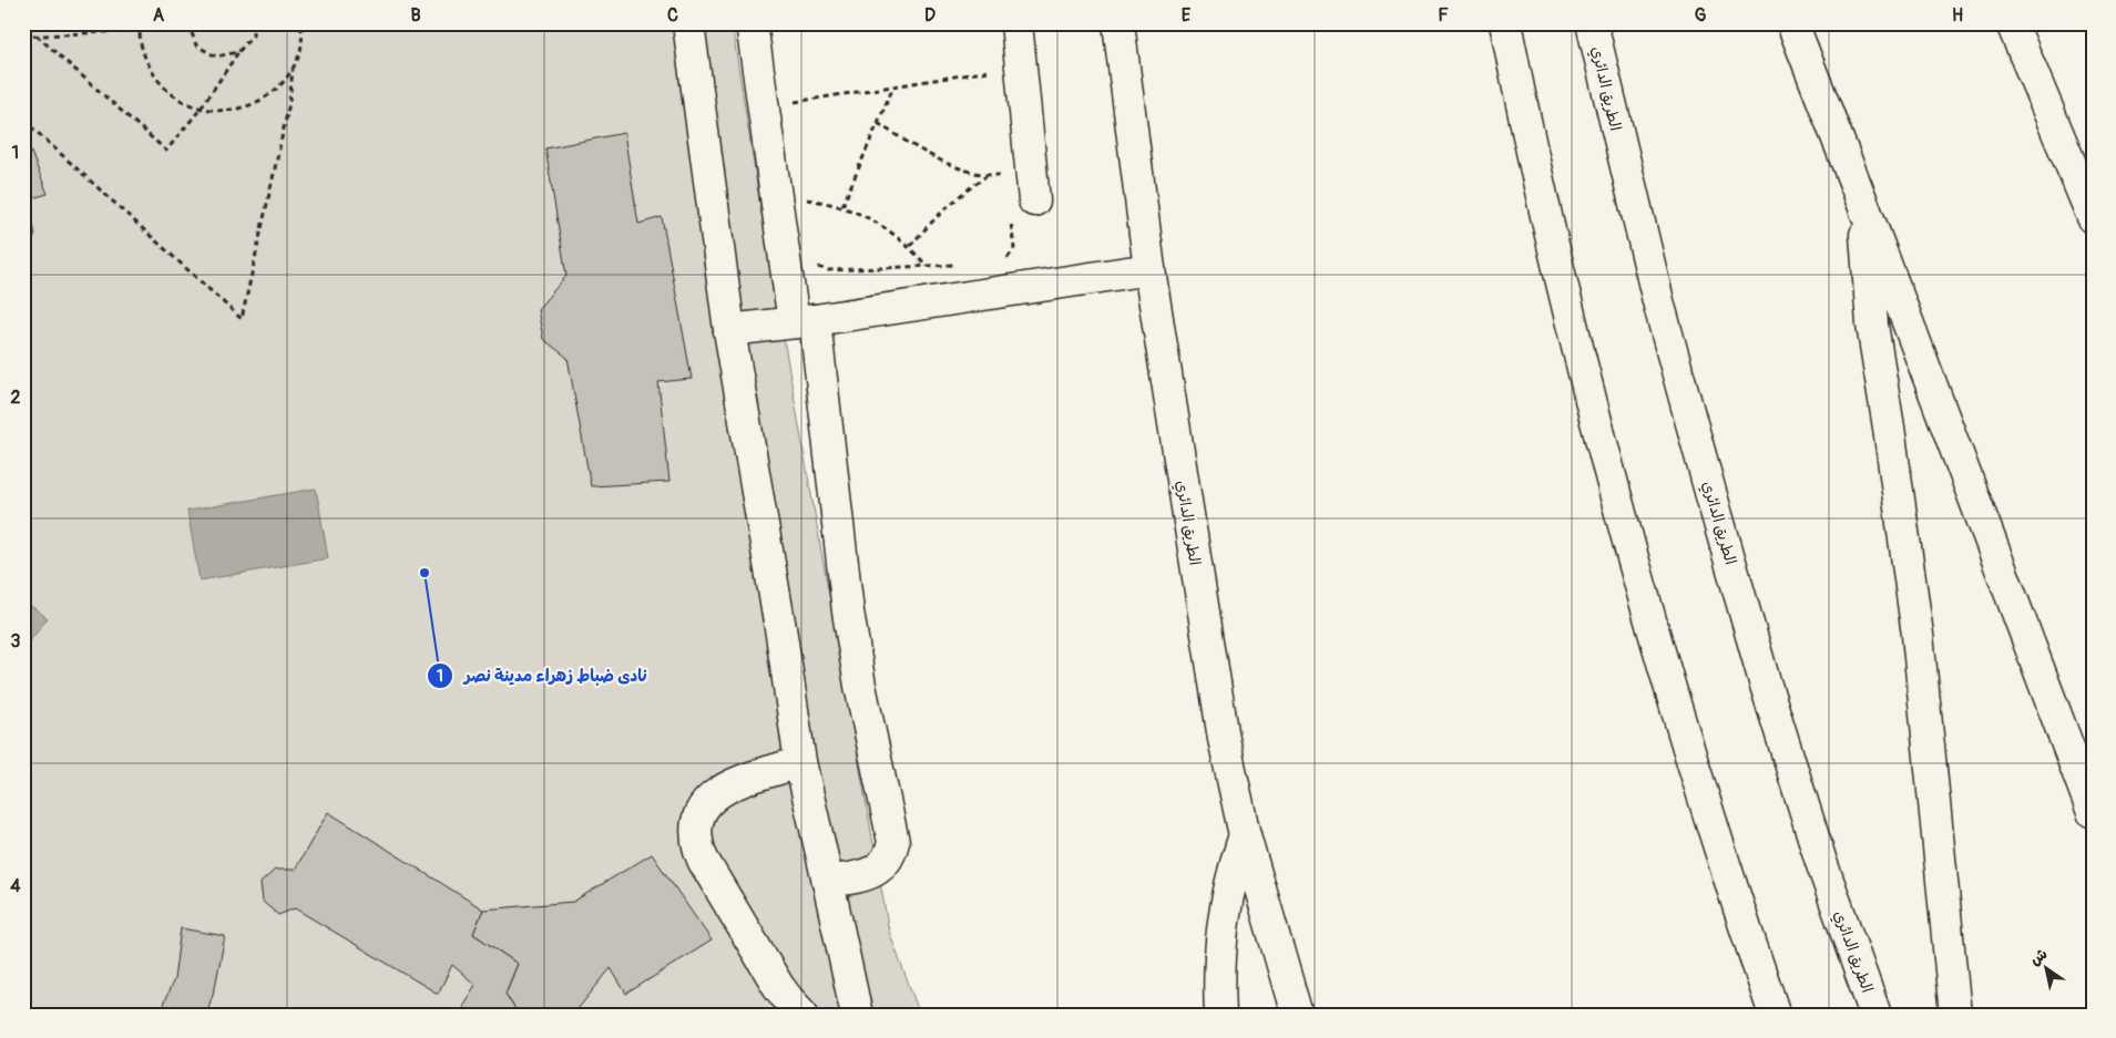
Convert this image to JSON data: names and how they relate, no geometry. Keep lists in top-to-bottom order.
{
  "streets": {
    "main road": ["الطريق الدائري"]
  },
  "places": ["نادى ضباط زهراء مدينة نصر"],
  "north": "top left",
  "grid": {
    "columns": [
      "A",
      "B",
      "C",
      "D",
      "E",
      "F",
      "G",
      "H"
    ],
    "rows": [
      "1",
      "2",
      "3",
      "4"
    ]
  }
}
